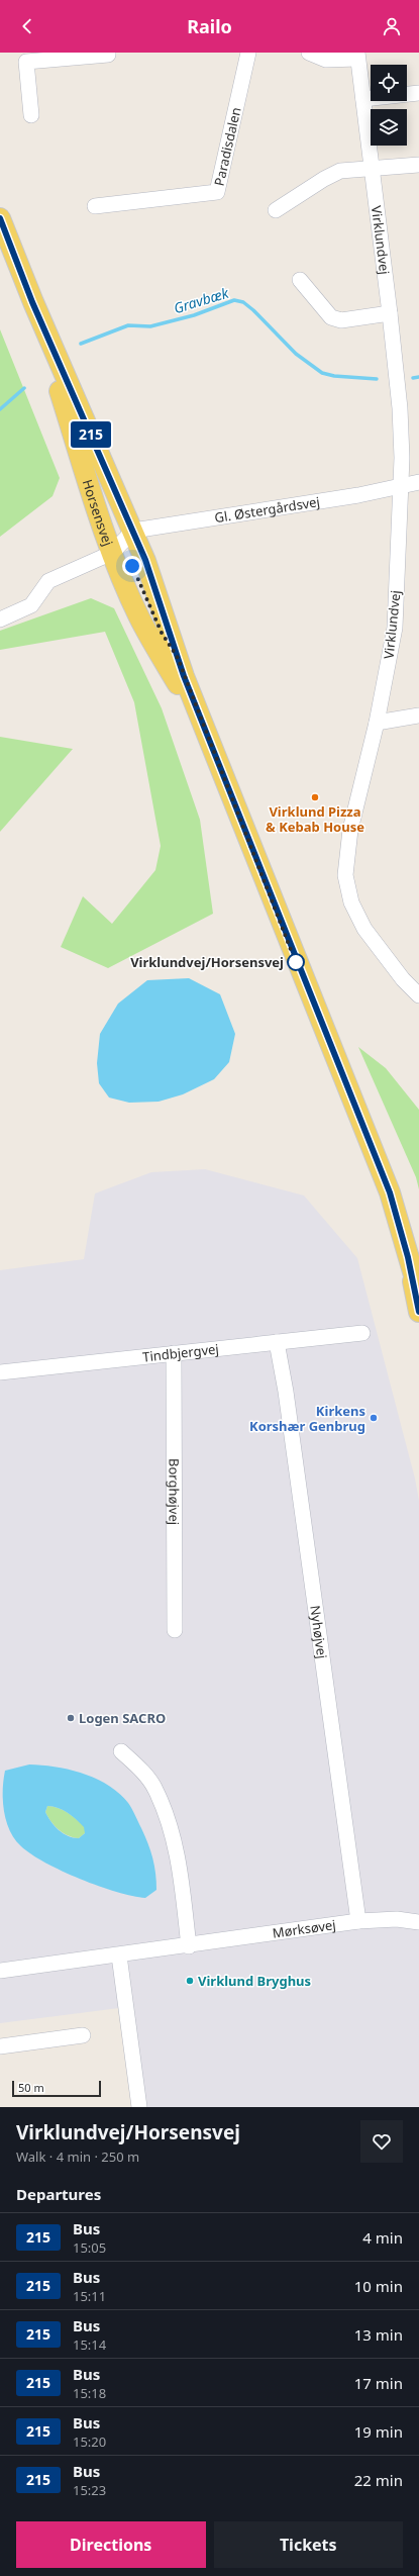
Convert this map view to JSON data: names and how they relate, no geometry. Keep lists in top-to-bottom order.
{
  "streets": {
    "main road": ["Horsensvej"],
    "street": [
      "Paradisdalen",
      "Virklundvej",
      "Gl. Østergårdsvej",
      "Tindbjergvej",
      "Borghøjvej",
      "Nyhøjvej",
      "Mørksøvej"
    ]
  },
  "crossings": [
    ["Virklundvej", "Gl. Østergårdsvej"],
    ["Gl. Østergårdsvej", "Horsensvej"],
    ["Tindbjergvej", "Borghøjvej"],
    ["Tindbjergvej", "Nyhøjvej"],
    ["Nyhøjvej", "Mørksøvej"]
  ],
  "water": ["Gravbæk"],
  "places": [
    "Virklund Pizza & Kebab House",
    "Virklundvej/Horsensvej",
    "Kirkens Korshær Genbrug",
    "Logen SACRO",
    "Virklund Bryghus"
  ],
  "lines": ["bus line 215"],
  "scale_bar": "50 m",
  "page": {
    "header": "Railo",
    "on_map": "215",
    "scale": "50 m",
    "heading": [
      ["Virklundvej/Horsensvej", "Walk · 4 min · 250 m"],
      "Departures"
    ],
    "list": [
      {
        "mark": "215",
        "name": "Bus",
        "note": "15:05",
        "value": "4 min"
      },
      {
        "mark": "215",
        "name": "Bus",
        "note": "15:11",
        "value": "10 min"
      },
      {
        "mark": "215",
        "name": "Bus",
        "note": "15:14",
        "value": "13 min"
      },
      {
        "mark": "215",
        "name": "Bus",
        "note": "15:18",
        "value": "17 min"
      },
      {
        "mark": "215",
        "name": "Bus",
        "note": "15:20",
        "value": "19 min"
      },
      {
        "mark": "215",
        "name": "Bus",
        "note": "15:23",
        "value": "22 min"
      }
    ],
    "buttons": ["Directions", "Tickets"]
  }
}
